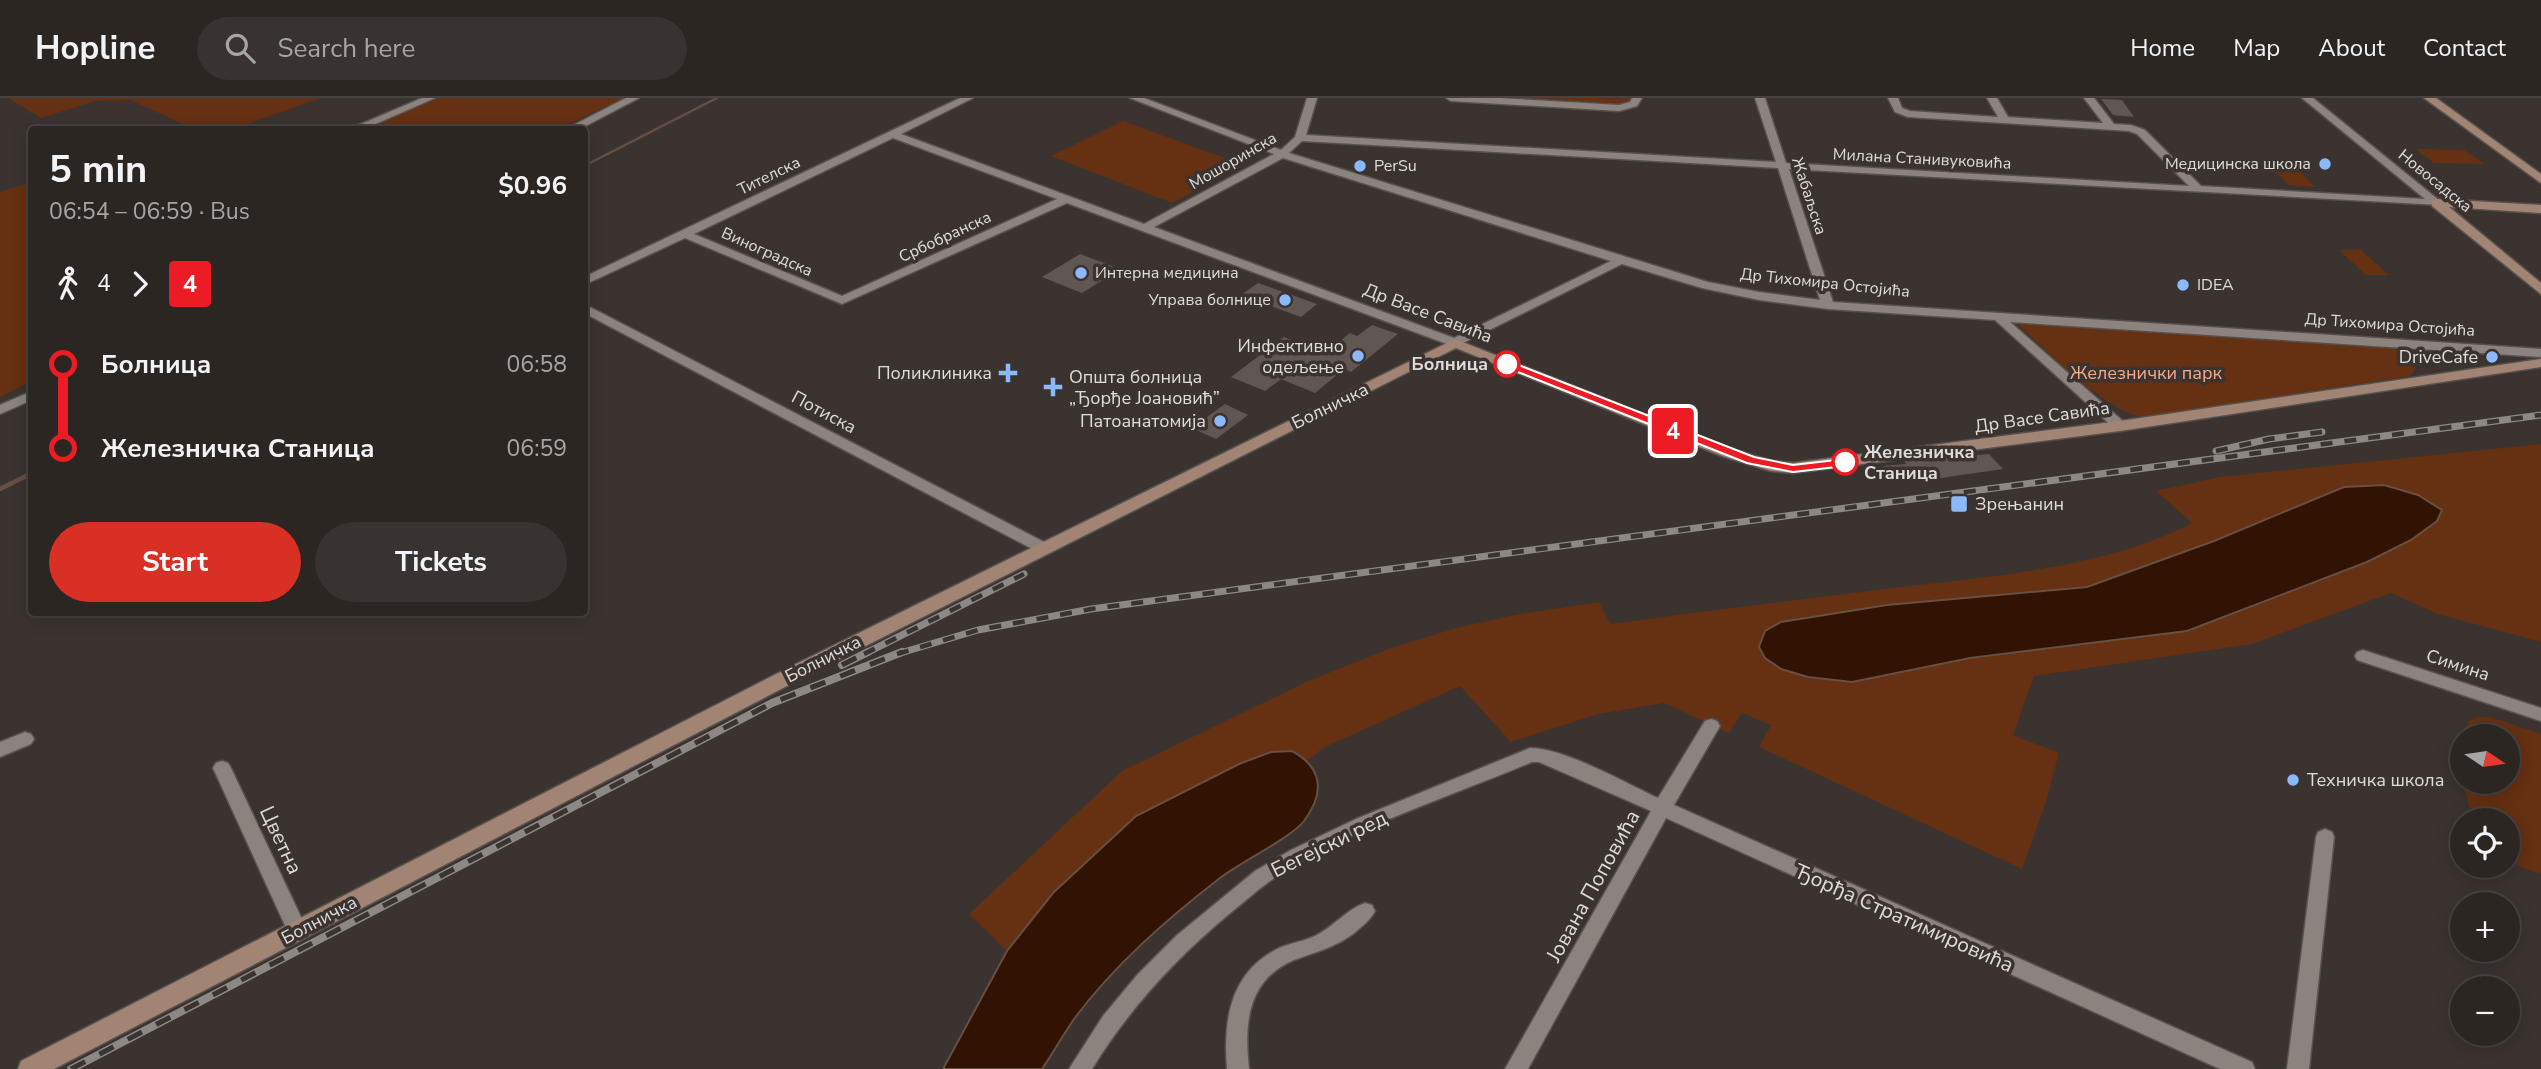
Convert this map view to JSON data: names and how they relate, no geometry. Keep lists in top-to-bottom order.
{
  "streets": {
    "street": [
      "Милана Станивуковића",
      "Мошоринска",
      "Тителска",
      "Новосадска",
      "Жабаљска",
      "Србобранска",
      "Виноградска",
      "Др Тихомира Остојића",
      "Др Васе Савића",
      "Болничка",
      "Потиска",
      "Симина",
      "Цветна",
      "Бегејски ред",
      "Јована Поповића",
      "Ђорђа Стратимировића"
    ]
  },
  "crossings": [
    ["Милана Станивуковића", "Мошоринска"],
    ["Милана Станивуковића", "Новосадска"],
    ["Милана Станивуковића", "Жабаљска"],
    ["Мошоринска", "Др Тихомира Остојића"],
    ["Мошоринска", "Др Васе Савића"],
    ["Тителска", "Виноградска"],
    ["Тителска", "Др Васе Савића"],
    ["Жабаљска", "Др Тихомира Остојића"],
    ["Србобранска", "Виноградска"],
    ["Србобранска", "Др Васе Савића"],
    ["Др Тихомира Остојића", "Болничка"],
    ["Др Васе Савића", "Болничка"],
    ["Болничка", "Потиска"],
    ["Болничка", "Цветна"],
    ["Бегејски ред", "Ђорђа Стратимировића"],
    ["Јована Поповића", "Ђорђа Стратимировића"]
  ],
  "parks": ["Железнички парк"],
  "places": {
    "other": [
      "Медицинска школа",
      "PerSu",
      "Интерна медицина",
      "IDEA",
      "Управа болнице",
      "Инфективно одељење",
      "DriveCafe",
      "Болница",
      "Патоанатомија",
      "Железничка Станица",
      "Техничка школа"
    ],
    "health": ["Поликлиника", "Општа болница „Ђорђе Јоановић”"],
    "transit": ["Зрењанин"]
  },
  "lines": ["bus line 4"],
  "north": "right",
  "page": {
    "header": "Hopline",
    "search": "Search here",
    "nav": [
      "Home",
      "Map",
      "About",
      "Contact"
    ],
    "on_map": "4",
    "heading": ["5 min", "06:54 – 06:59 · Bus", "$0.96"],
    "legs": ["4", "4"],
    "list": [
      {
        "name": "Болница",
        "value": "06:58"
      },
      {
        "name": "Железничка Станица",
        "value": "06:59"
      }
    ],
    "buttons": ["Start", "Tickets"],
    "map_buttons": ["+", "−"]
  }
}
